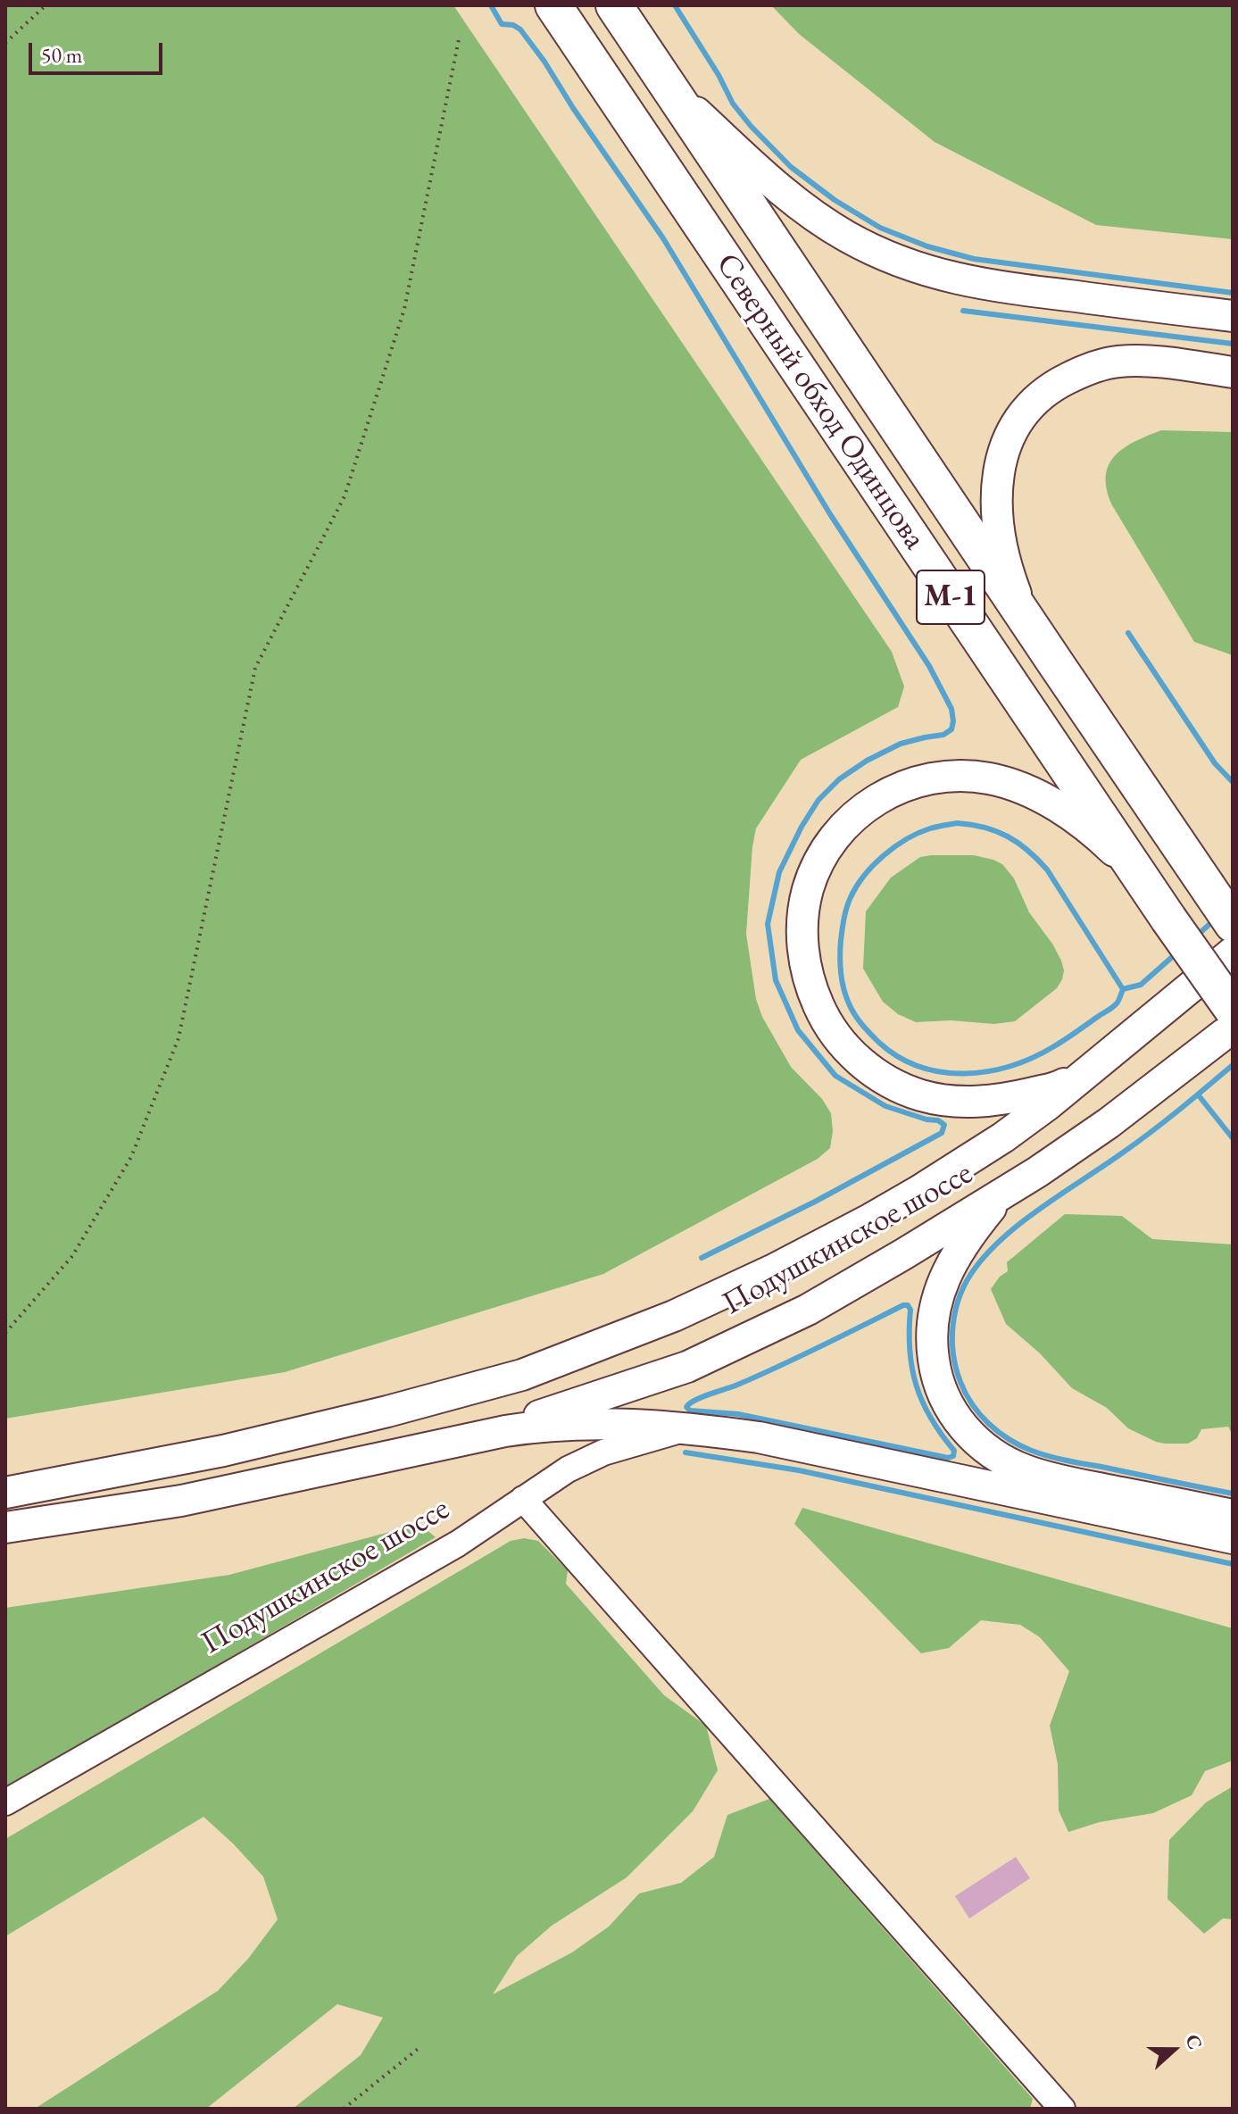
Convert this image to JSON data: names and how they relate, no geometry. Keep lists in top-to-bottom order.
{
  "streets": {
    "highway": ["Северный обход Одинцова", "М-1"],
    "main road": ["Подушкинское шоссе"]
  },
  "scale_bar": "50 m",
  "north": "right"
}
